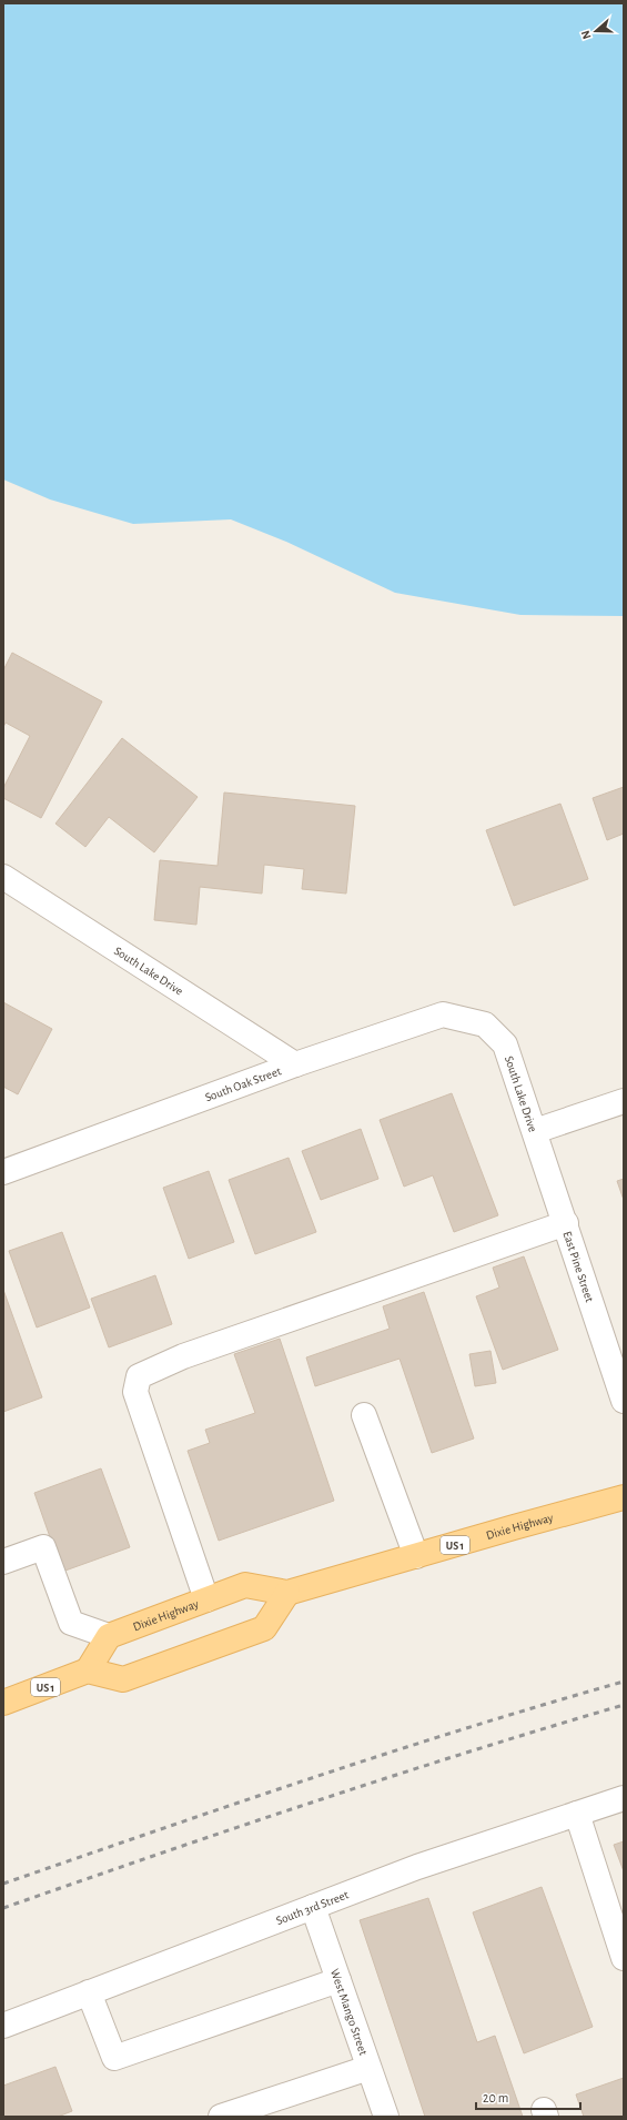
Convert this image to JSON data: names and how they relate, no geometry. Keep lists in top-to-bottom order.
{
  "streets": {
    "main road": ["Dixie Highway", "US 1"],
    "street": [
      "South Lake Drive",
      "South Oak Street",
      "East Pine Street",
      "South 3rd Street",
      "West Mango Street"
    ]
  },
  "crossings": [
    ["South Lake Drive", "South Oak Street"],
    ["South Lake Drive", "East Pine Street"],
    ["South 3rd Street", "West Mango Street"]
  ],
  "scale_bar": "20 m",
  "north": "left"
}
